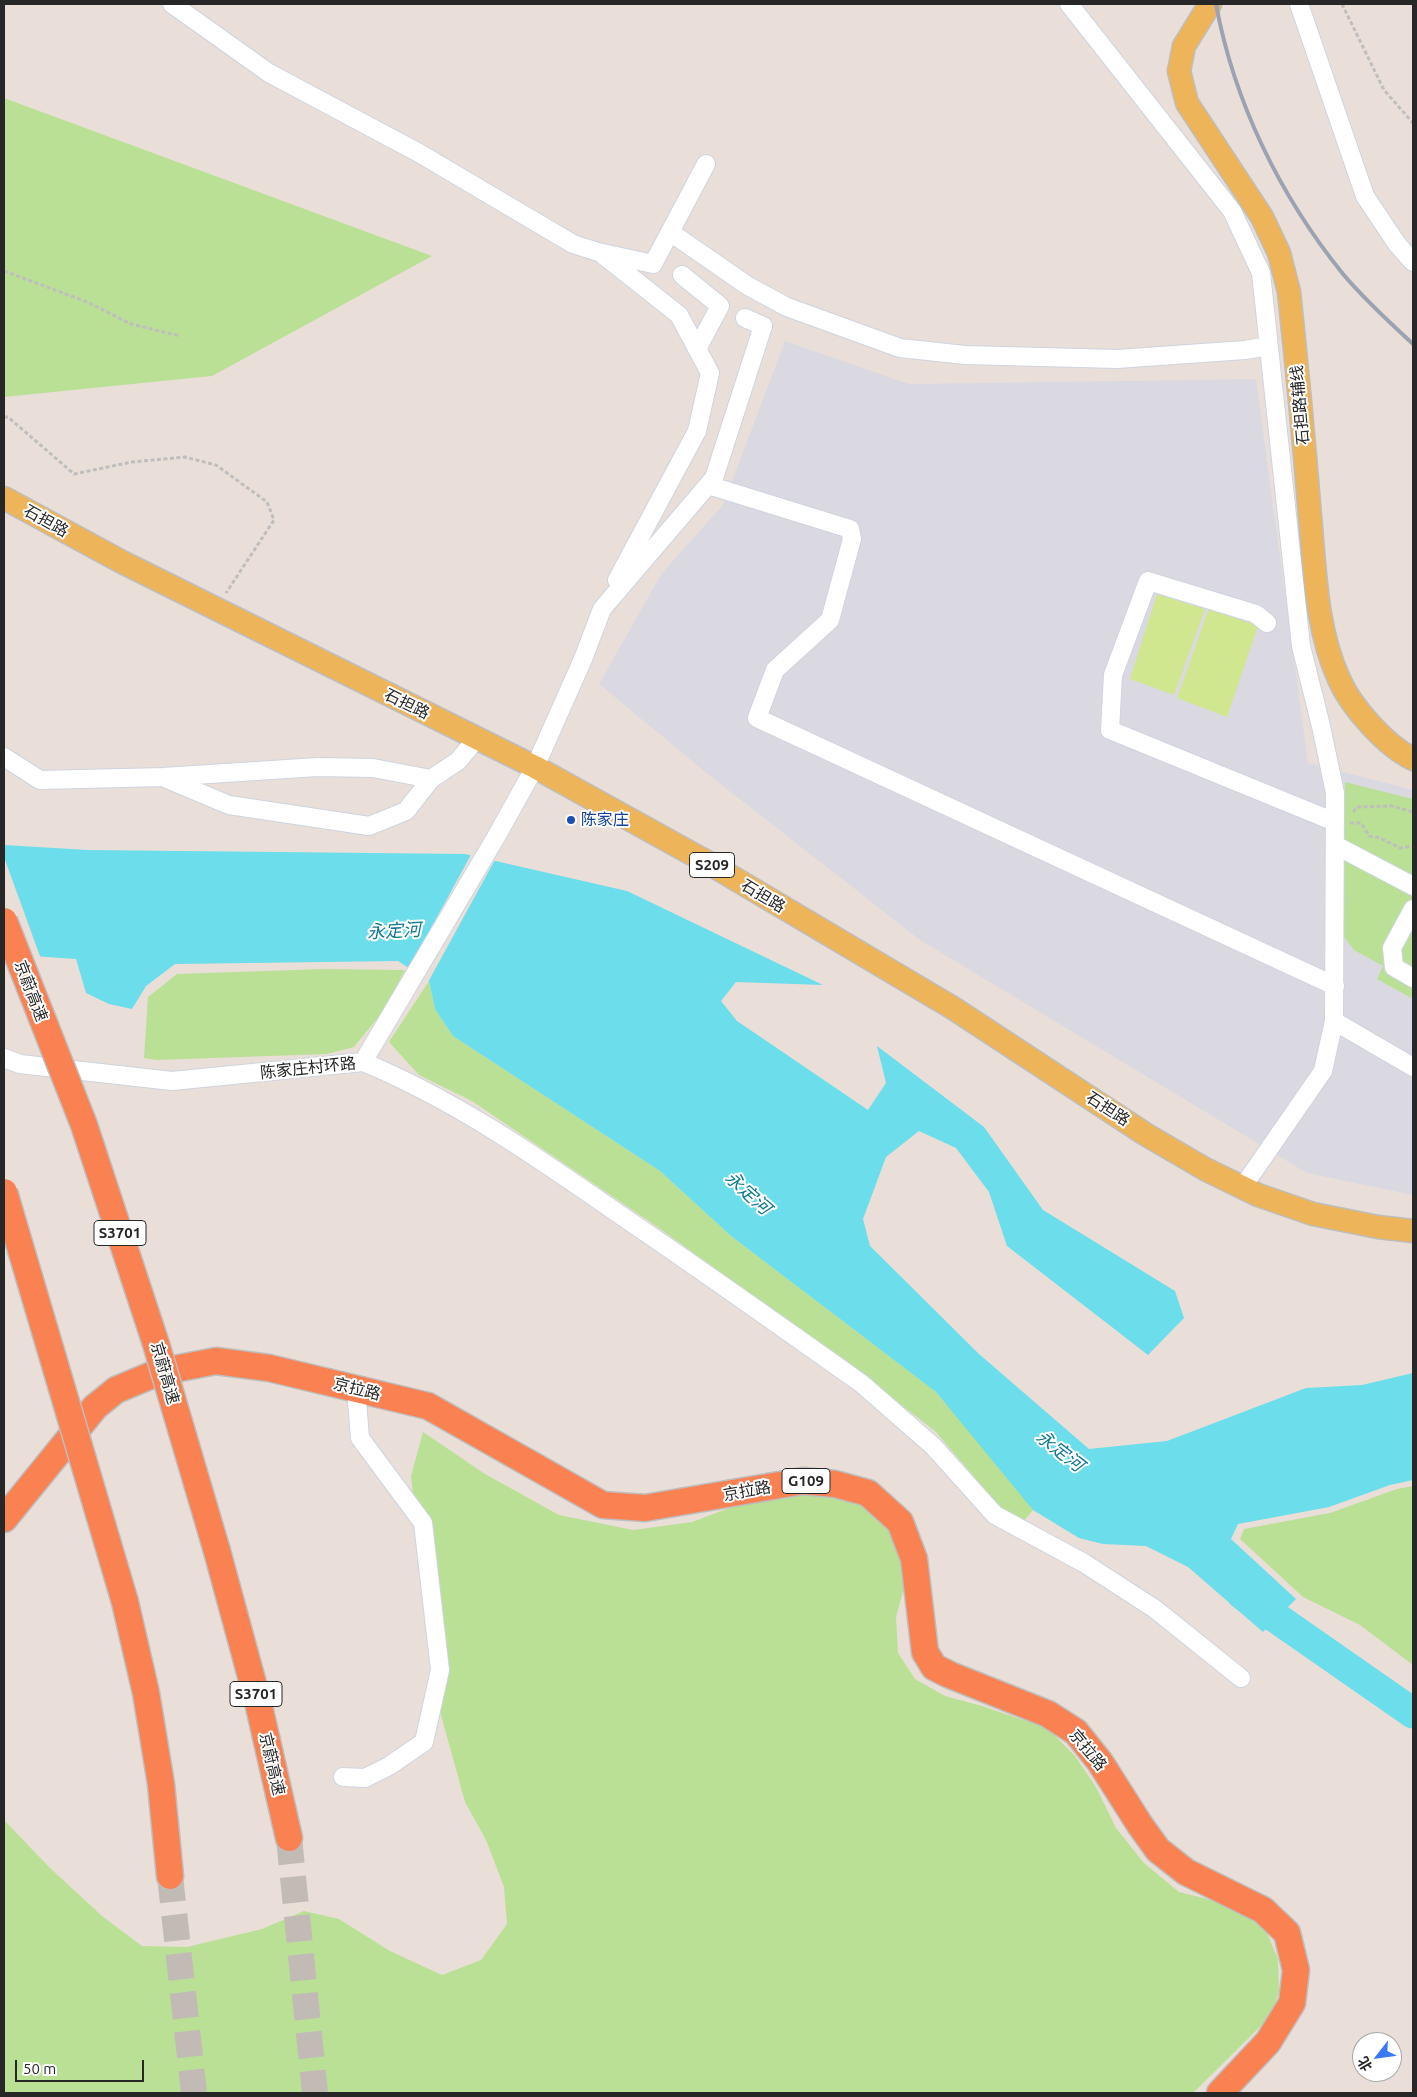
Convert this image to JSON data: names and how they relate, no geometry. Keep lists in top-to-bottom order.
{
  "streets": {
    "highway": [
      "京蔚高速",
      "S3701",
      "京拉路",
      "G109"
    ],
    "main road": ["石担路辅线", "石担路", "S209"],
    "street": ["陈家庄村环路"]
  },
  "crossings": [
    ["石担路", "陈家庄村环路"]
  ],
  "water": ["永定河"],
  "places": ["陈家庄"],
  "scale_bar": "50 m",
  "north": "bottom left"
}
